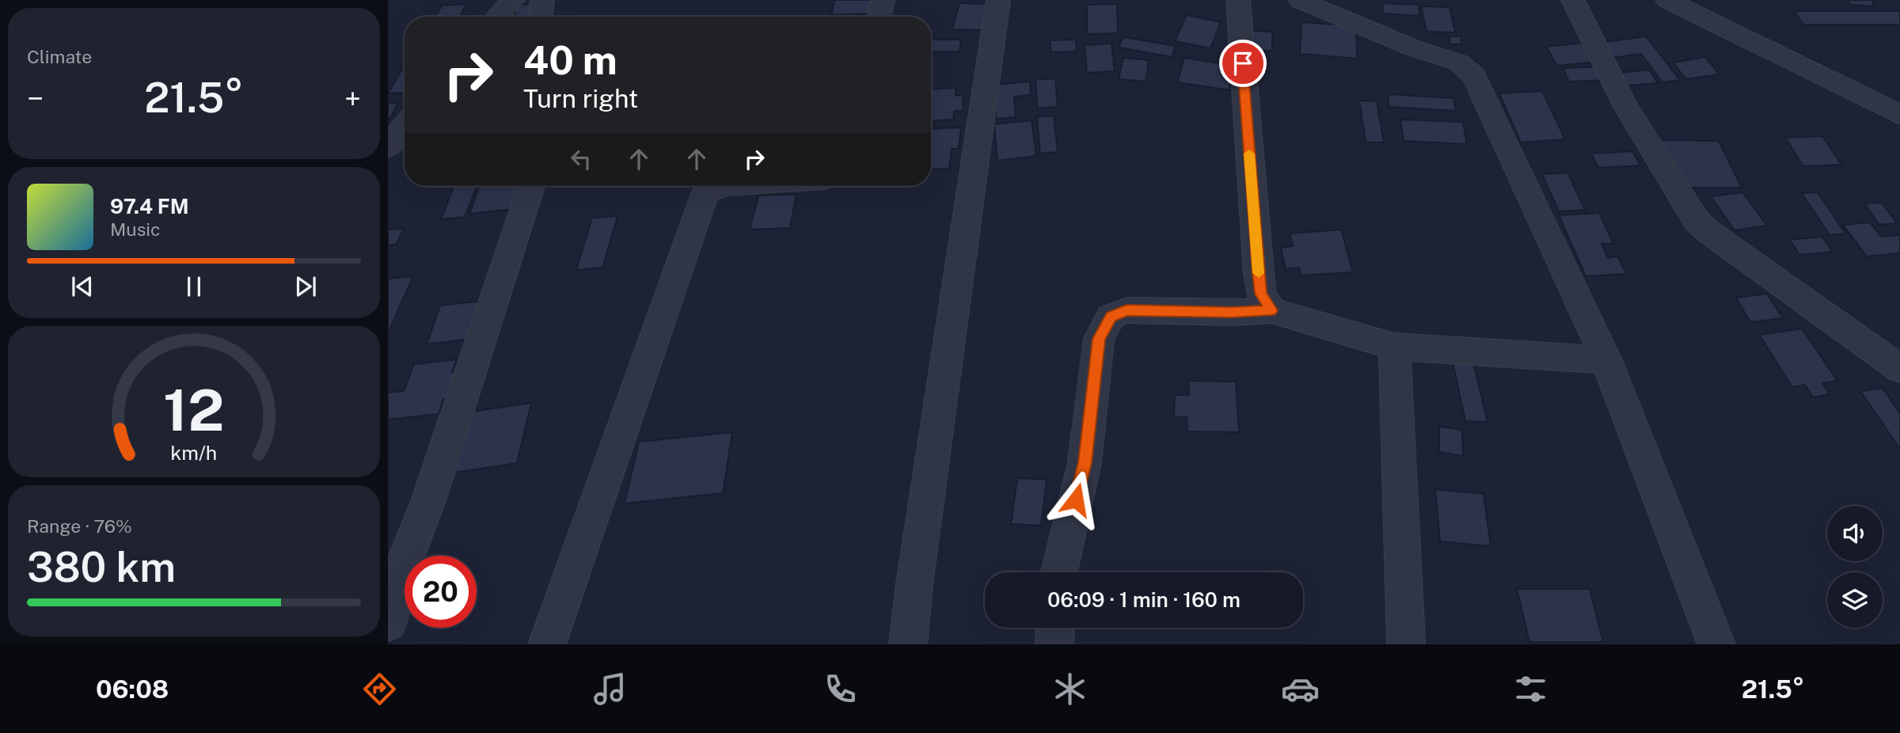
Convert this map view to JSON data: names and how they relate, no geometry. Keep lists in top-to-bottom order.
{
  "page": {
    "tile": [
      "Climate",
      ["Range · 76%", "380 km"]
    ],
    "turn": ["40 m", "Turn right"],
    "heat": ["−", "21.5°", "+"],
    "song": ["97.4 FM", "Music"],
    "limit": "20",
    "trip": "06:09 · 1 min · 160 m",
    "tabs": ["06:08", "21.5°"],
    "gauge": ["12", "km/h"]
  }
}
